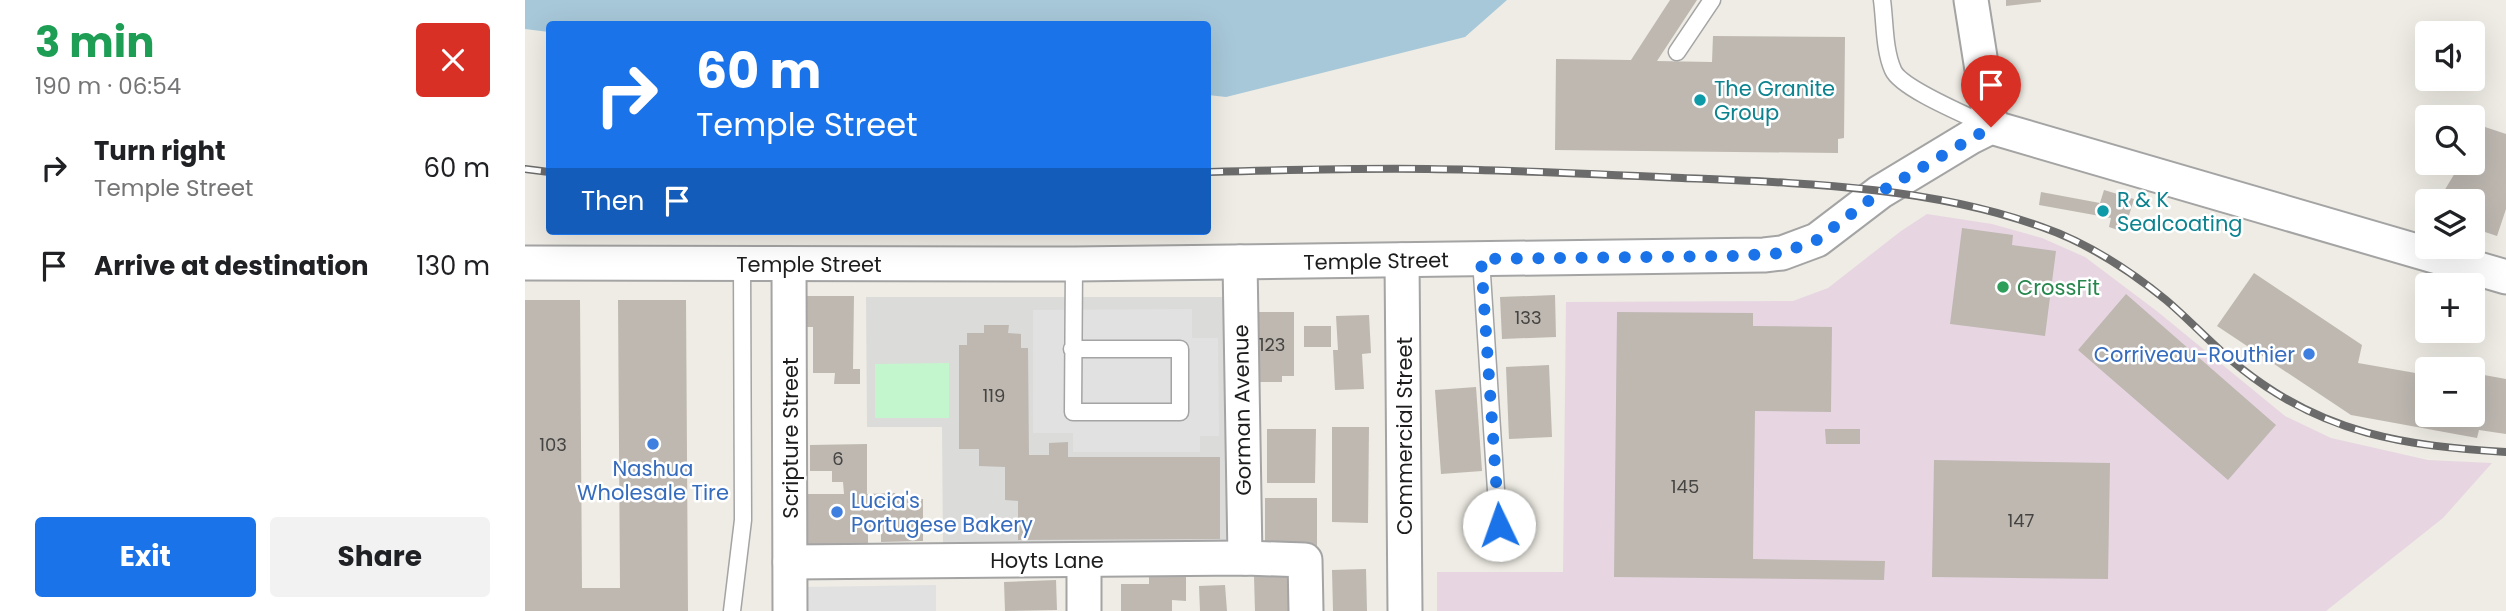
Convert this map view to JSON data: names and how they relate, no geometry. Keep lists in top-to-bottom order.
{
  "streets": {
    "street": [
      "Temple Street",
      "Gorman Avenue",
      "Commercial Street",
      "Scripture Street",
      "Hoyts Lane"
    ]
  },
  "crossings": [
    ["Temple Street", "Gorman Avenue"],
    ["Temple Street", "Commercial Street"],
    ["Temple Street", "Scripture Street"],
    ["Gorman Avenue", "Hoyts Lane"],
    ["Scripture Street", "Hoyts Lane"]
  ],
  "places": [
    "The Granite Group",
    "R & K Sealcoating",
    "CrossFit",
    "Corriveau-Routhier",
    "Nashua Wholesale Tire",
    "Lucia's Portugese Bakery"
  ],
  "house_numbers": [
    "133",
    "123",
    "119",
    "103",
    "6",
    "145",
    "147"
  ],
  "page": {
    "heading": ["3 min", "190 m · 06:54"],
    "map_buttons": ["+", "−"],
    "turn": ["60 m", "Temple Street"],
    "list": [
      {
        "name": "Turn right",
        "note": "Temple Street",
        "value": "60 m"
      },
      {
        "name": "Arrive at destination",
        "value": "130 m"
      }
    ],
    "then": "Then",
    "buttons": ["Exit", "Share"]
  }
}
